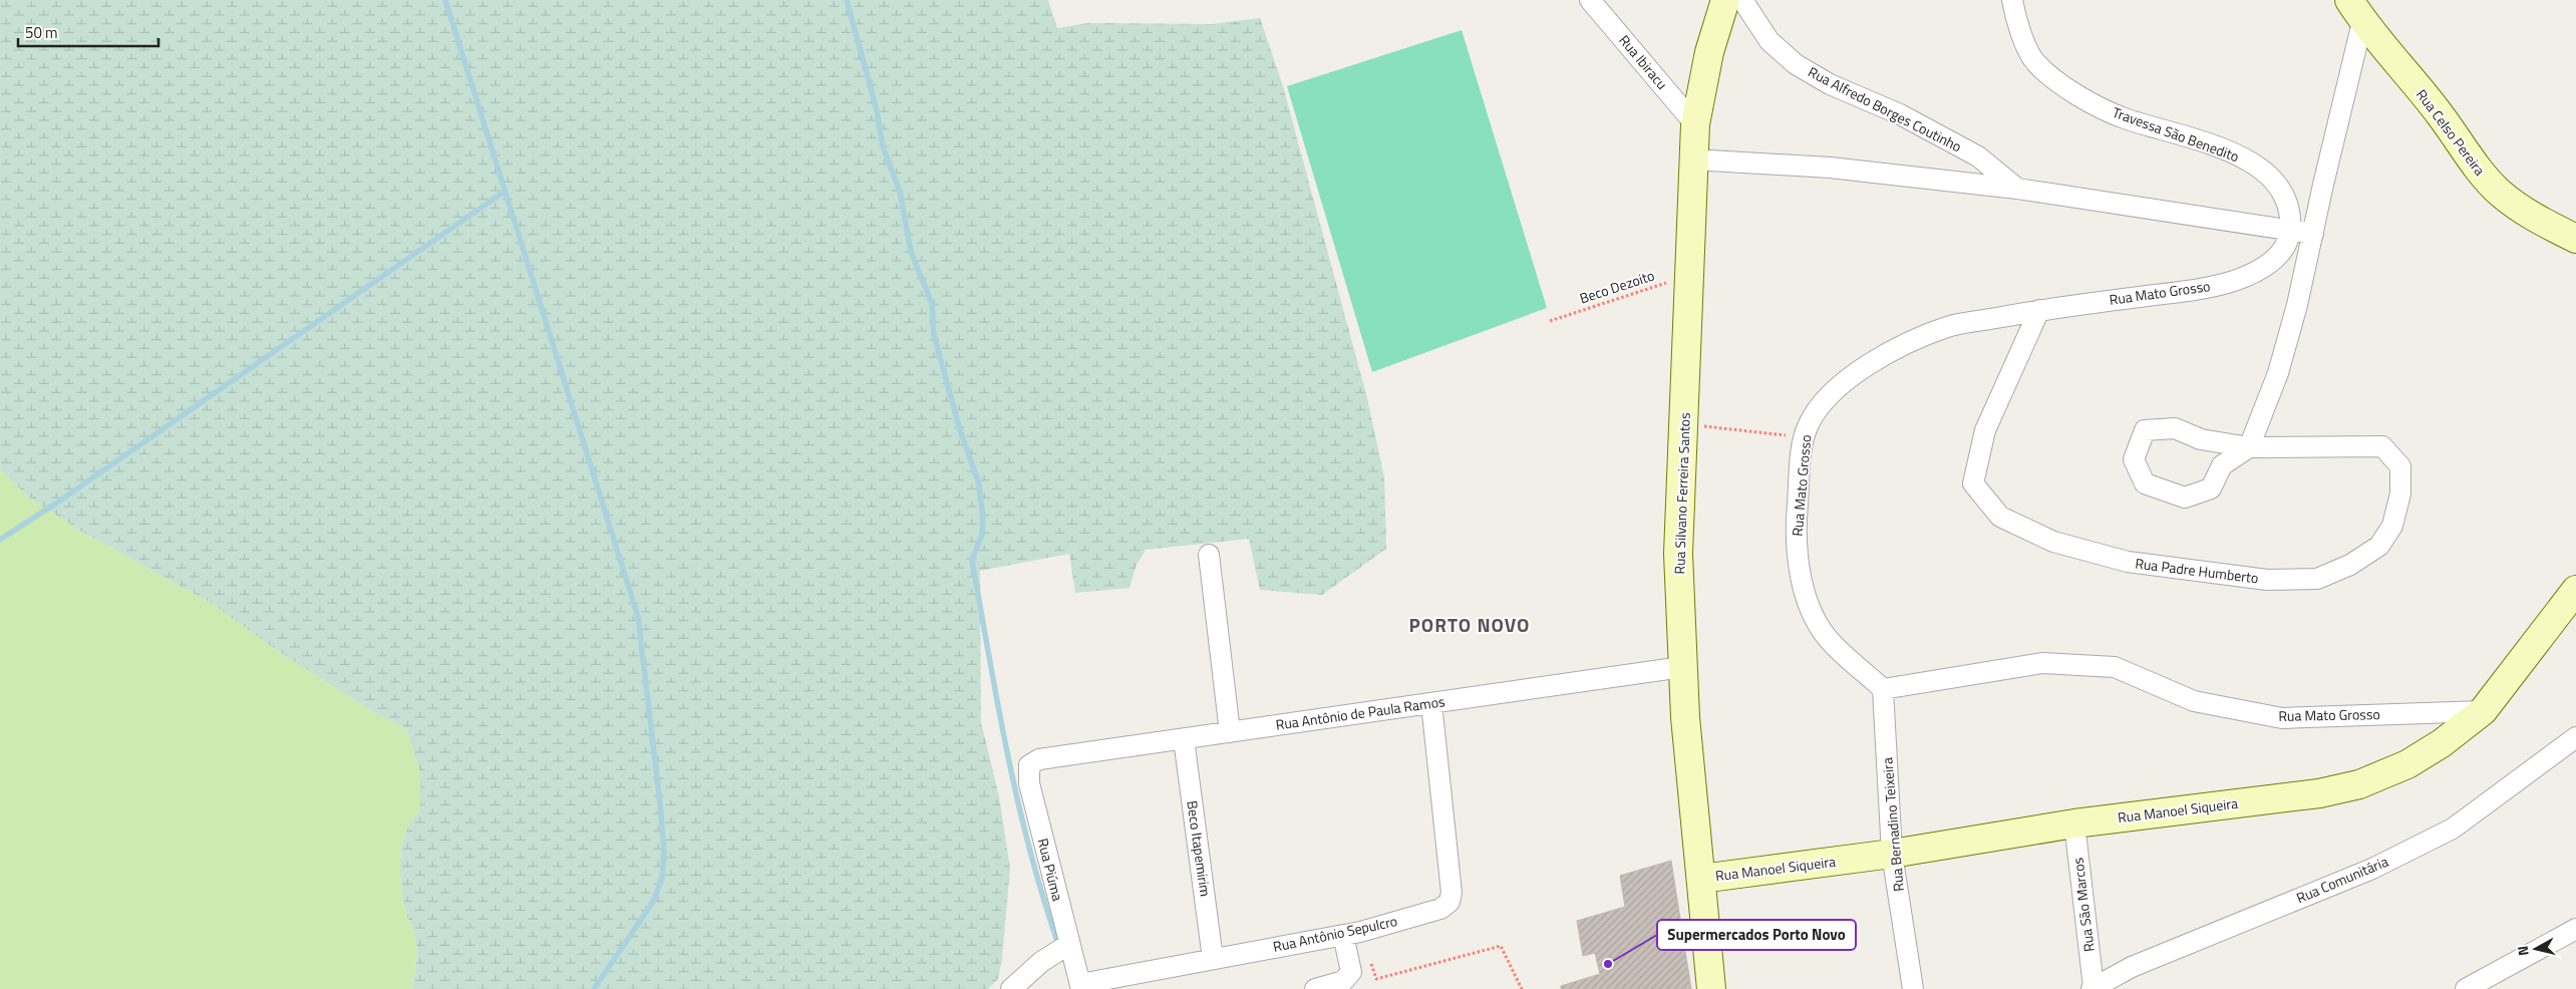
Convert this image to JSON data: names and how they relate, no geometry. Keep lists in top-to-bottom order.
{
  "streets": {
    "street": [
      "Rua Ibiracu",
      "Rua Alfredo Borges Coutinho",
      "Rua Celso Pereira",
      "Travessa São Benedito",
      "Rua Mato Grosso",
      "Rua Silvano Ferreira Santos",
      "Rua Padre Humberto",
      "Rua Antônio de Paula Ramos",
      "Rua Manoel Siqueira",
      "Rua Bernadino Teixeira",
      "Beco Itapemirim",
      "Rua Piúma",
      "Rua Comunitária",
      "Rua São Marcos",
      "Rua Antônio Sepulcro"
    ],
    "path": ["Beco Dezoito"]
  },
  "crossings": [
    ["Rua Ibiracu", "Rua Silvano Ferreira Santos"],
    ["Travessa São Benedito", "Rua Mato Grosso"],
    ["Beco Dezoito", "Rua Silvano Ferreira Santos"],
    ["Rua Mato Grosso", "Rua Padre Humberto"],
    ["Rua Mato Grosso", "Rua Manoel Siqueira"],
    ["Rua Mato Grosso", "Rua Bernadino Teixeira"],
    ["Rua Silvano Ferreira Santos", "Rua Antônio de Paula Ramos"],
    ["Rua Silvano Ferreira Santos", "Rua Manoel Siqueira"],
    ["Rua Antônio de Paula Ramos", "Beco Itapemirim"],
    ["Rua Antônio de Paula Ramos", "Rua Piúma"],
    ["Rua Antônio de Paula Ramos", "Rua Antônio Sepulcro"],
    ["Rua Manoel Siqueira", "Rua Bernadino Teixeira"],
    ["Rua Manoel Siqueira", "Rua São Marcos"],
    ["Beco Itapemirim", "Rua Antônio Sepulcro"],
    ["Rua Piúma", "Rua Antônio Sepulcro"],
    ["Rua Comunitária", "Rua São Marcos"]
  ],
  "districts": ["PORTO NOVO"],
  "places": ["Supermercados Porto Novo"],
  "scale_bar": "50 m",
  "north": "left"
}
